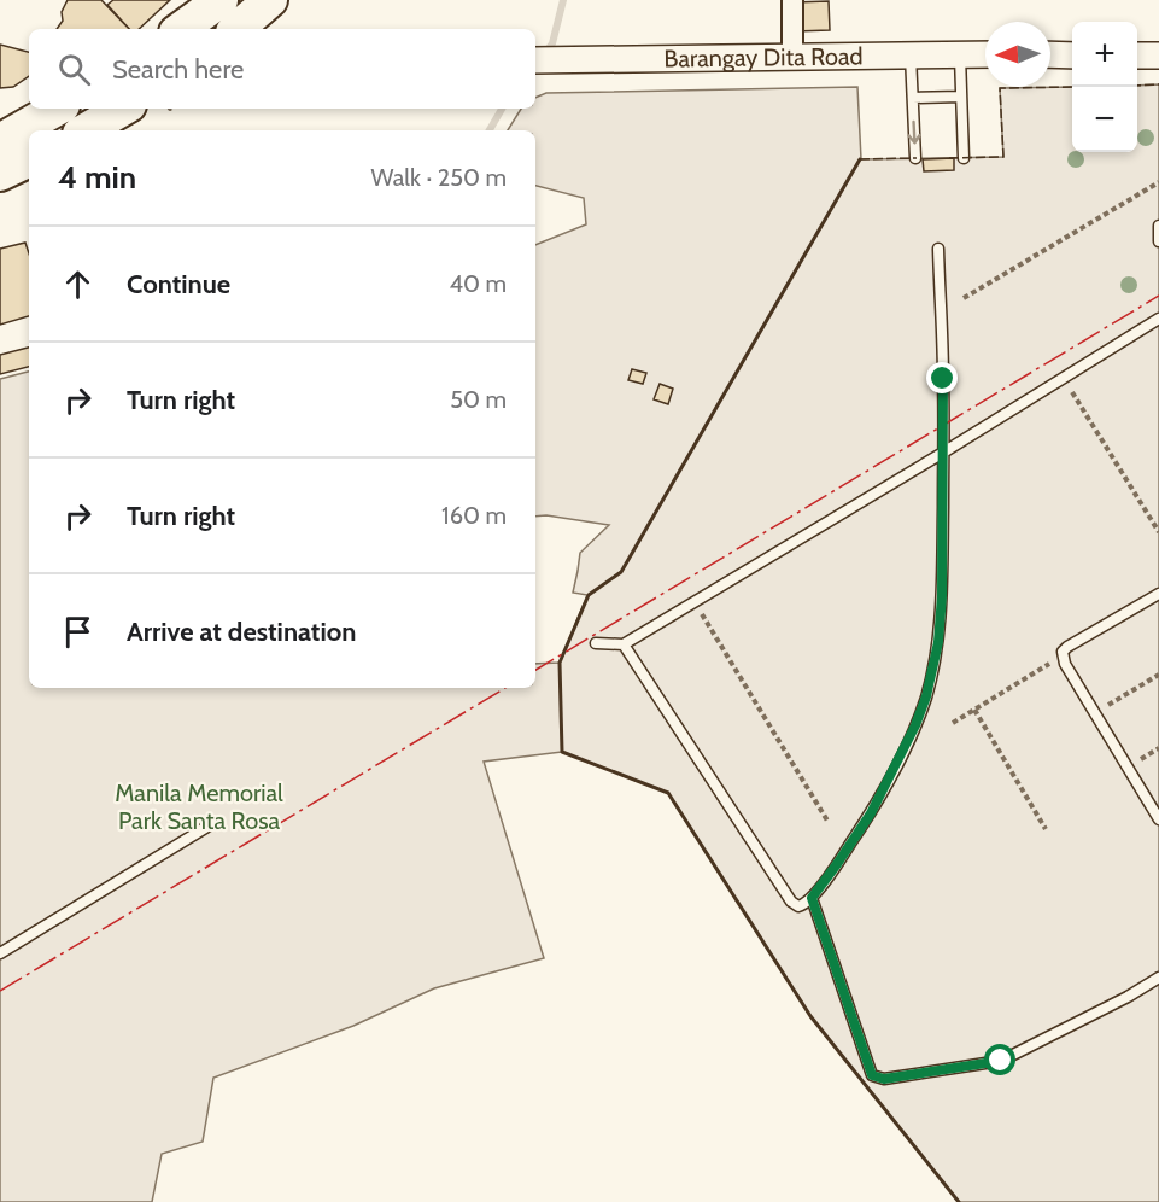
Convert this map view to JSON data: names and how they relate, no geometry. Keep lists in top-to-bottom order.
{
  "streets": {
    "street": ["Barangay Dita Road"]
  },
  "parks": ["Manila Memorial Park Santa Rosa"],
  "north": "left",
  "page": {
    "map_buttons": ["+", "−"],
    "search": "Search here",
    "heading": ["4 min", "Walk · 250 m"],
    "list": [
      ["Continue", "40 m"],
      ["Turn right", "50 m"],
      ["Turn right", "160 m"],
      "Arrive at destination"
    ]
  }
}
